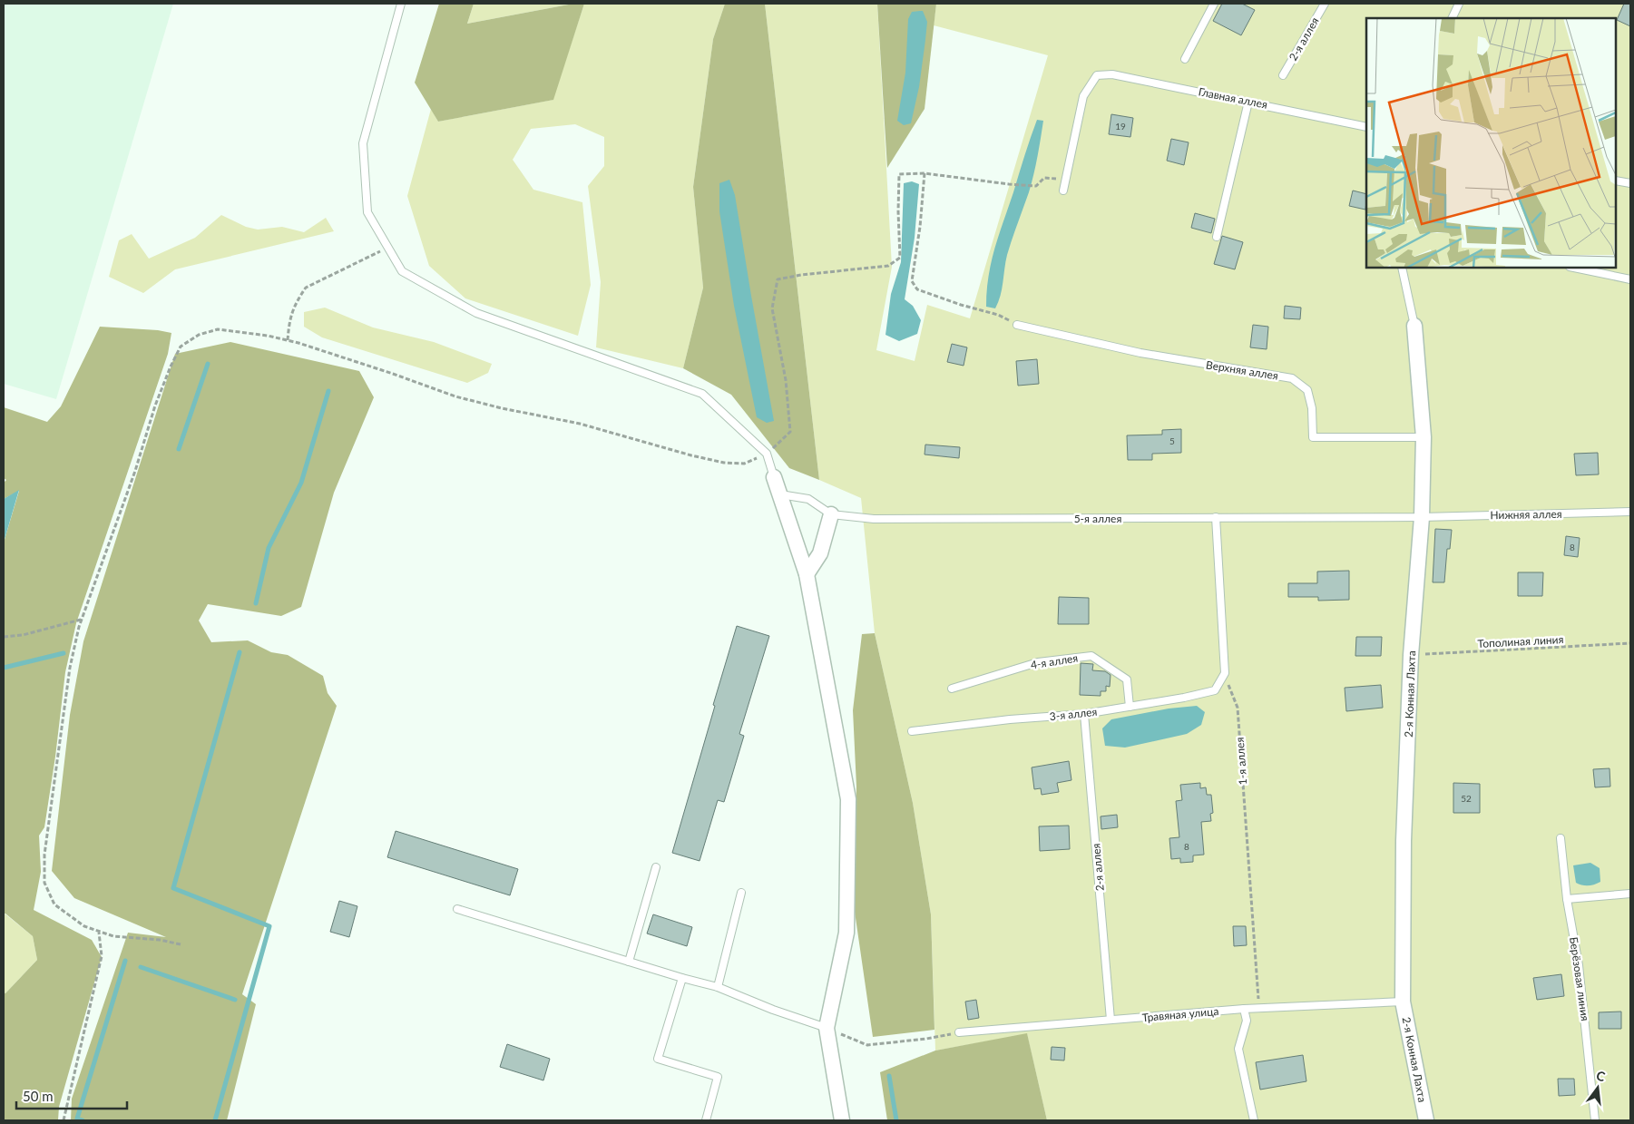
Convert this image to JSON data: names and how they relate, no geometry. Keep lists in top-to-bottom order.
{
  "streets": {
    "street": ["2-я Конная Лахта"],
    "lane": [
      "2-я аллея",
      "Главная аллея",
      "Верхняя аллея",
      "Нижняя аллея",
      "5-я аллея",
      "4-я аллея",
      "3-я аллея",
      "Берёзовая линия",
      "Травяная улица"
    ],
    "path": ["Тополиная линия", "1-я аллея"]
  },
  "crossings": [
    ["2-я аллея", "3-я аллея"],
    ["2-я аллея", "Травяная улица"],
    ["Верхняя аллея", "2-я Конная Лахта"],
    ["Нижняя аллея", "5-я аллея"],
    ["Нижняя аллея", "2-я Конная Лахта"],
    ["5-я аллея", "2-я Конная Лахта"],
    ["Тополиная линия", "2-я Конная Лахта"],
    ["4-я аллея", "3-я аллея"],
    ["2-я Конная Лахта", "Травяная улица"],
    ["3-я аллея", "1-я аллея"],
    ["1-я аллея", "Травяная улица"]
  ],
  "house_numbers": [
    "19",
    "5",
    "8",
    "52",
    "8"
  ],
  "scale_bar": "50 m",
  "north": "top"
}
